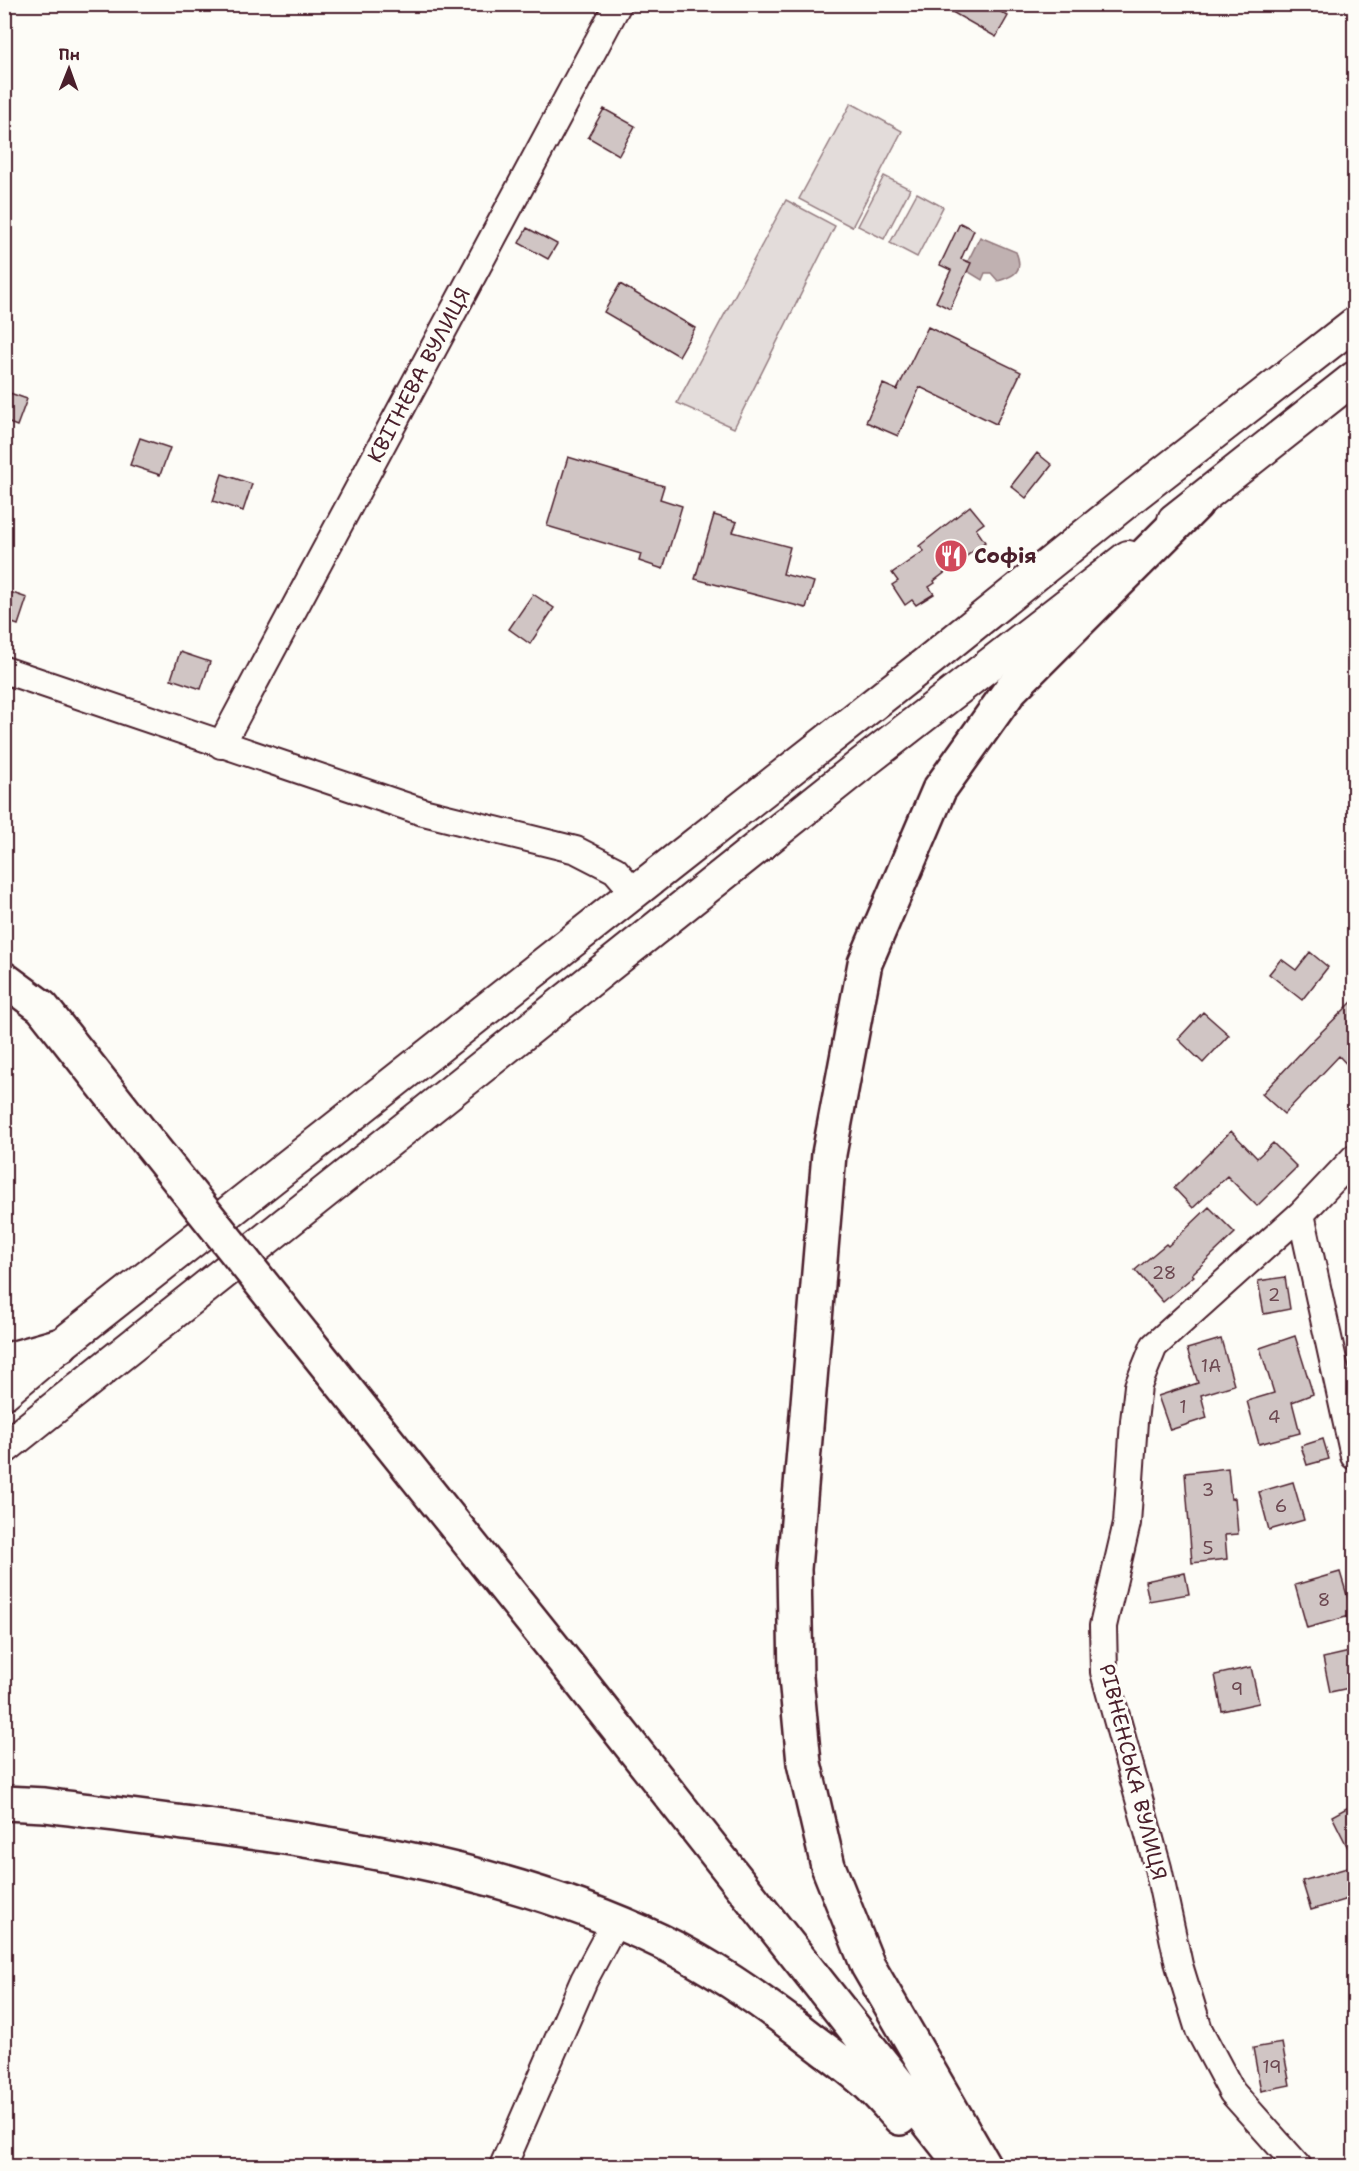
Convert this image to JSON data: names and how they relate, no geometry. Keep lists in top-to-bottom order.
{
  "streets": {
    "street": ["КВІТНЕВА ВУЛИЦЯ", "РІВНЕНСЬКА ВУЛИЦЯ"]
  },
  "places": {
    "restaurant": ["Софія"]
  },
  "house_numbers": [
    "28",
    "2",
    "1А",
    "1",
    "4",
    "3",
    "6",
    "5",
    "8",
    "9",
    "19"
  ],
  "north": "top"
}
